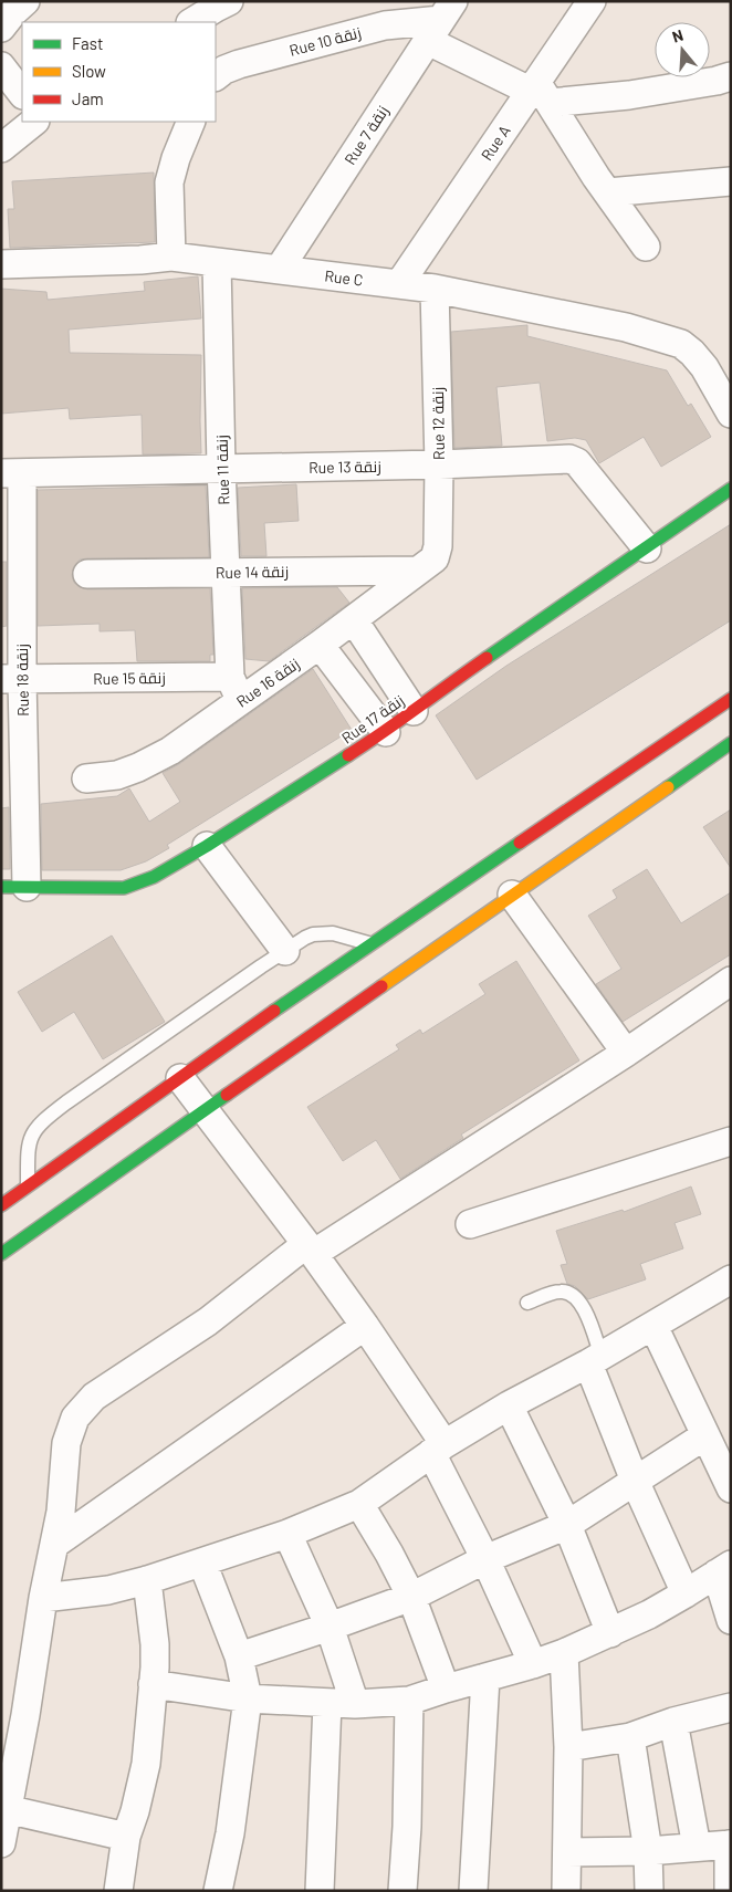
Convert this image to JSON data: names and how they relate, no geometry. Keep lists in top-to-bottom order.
{
  "streets": {
    "street": [
      "Rue 10 زنقة",
      "Rue 7 زنقة",
      "Rue A",
      "Rue C",
      "Rue 12 زنقة",
      "Rue 13 زنقة",
      "Rue 11 زنقة",
      "Rue 14 زنقة",
      "Rue 15 زنقة",
      "Rue 18 زنقة",
      "Rue 16 زنقة",
      "Rue 17 زنقة"
    ]
  },
  "crossings": [
    ["Rue 10 زنقة", "Rue 7 زنقة"],
    ["Rue 7 زنقة", "Rue C"],
    ["Rue A", "Rue C"],
    ["Rue C", "Rue 12 زنقة"],
    ["Rue C", "Rue 11 زنقة"],
    ["Rue 12 زنقة", "Rue 13 زنقة"],
    ["Rue 12 زنقة", "Rue 14 زنقة"],
    ["Rue 12 زنقة", "Rue 16 زنقة"],
    ["Rue 13 زنقة", "Rue 11 زنقة"],
    ["Rue 13 زنقة", "Rue 18 زنقة"],
    ["Rue 13 زنقة", "Rue 17 زنقة"],
    ["Rue 11 زنقة", "Rue 14 زنقة"],
    ["Rue 11 زنقة", "Rue 15 زنقة"],
    ["Rue 11 زنقة", "Rue 16 زنقة"],
    ["Rue 14 زنقة", "Rue 16 زنقة"],
    ["Rue 15 زنقة", "Rue 18 زنقة"],
    ["Rue 15 زنقة", "Rue 16 زنقة"],
    ["Rue 18 زنقة", "Rue 17 زنقة"]
  ],
  "legend": ["Fast", "Slow", "Jam"],
  "north": "top"
}
